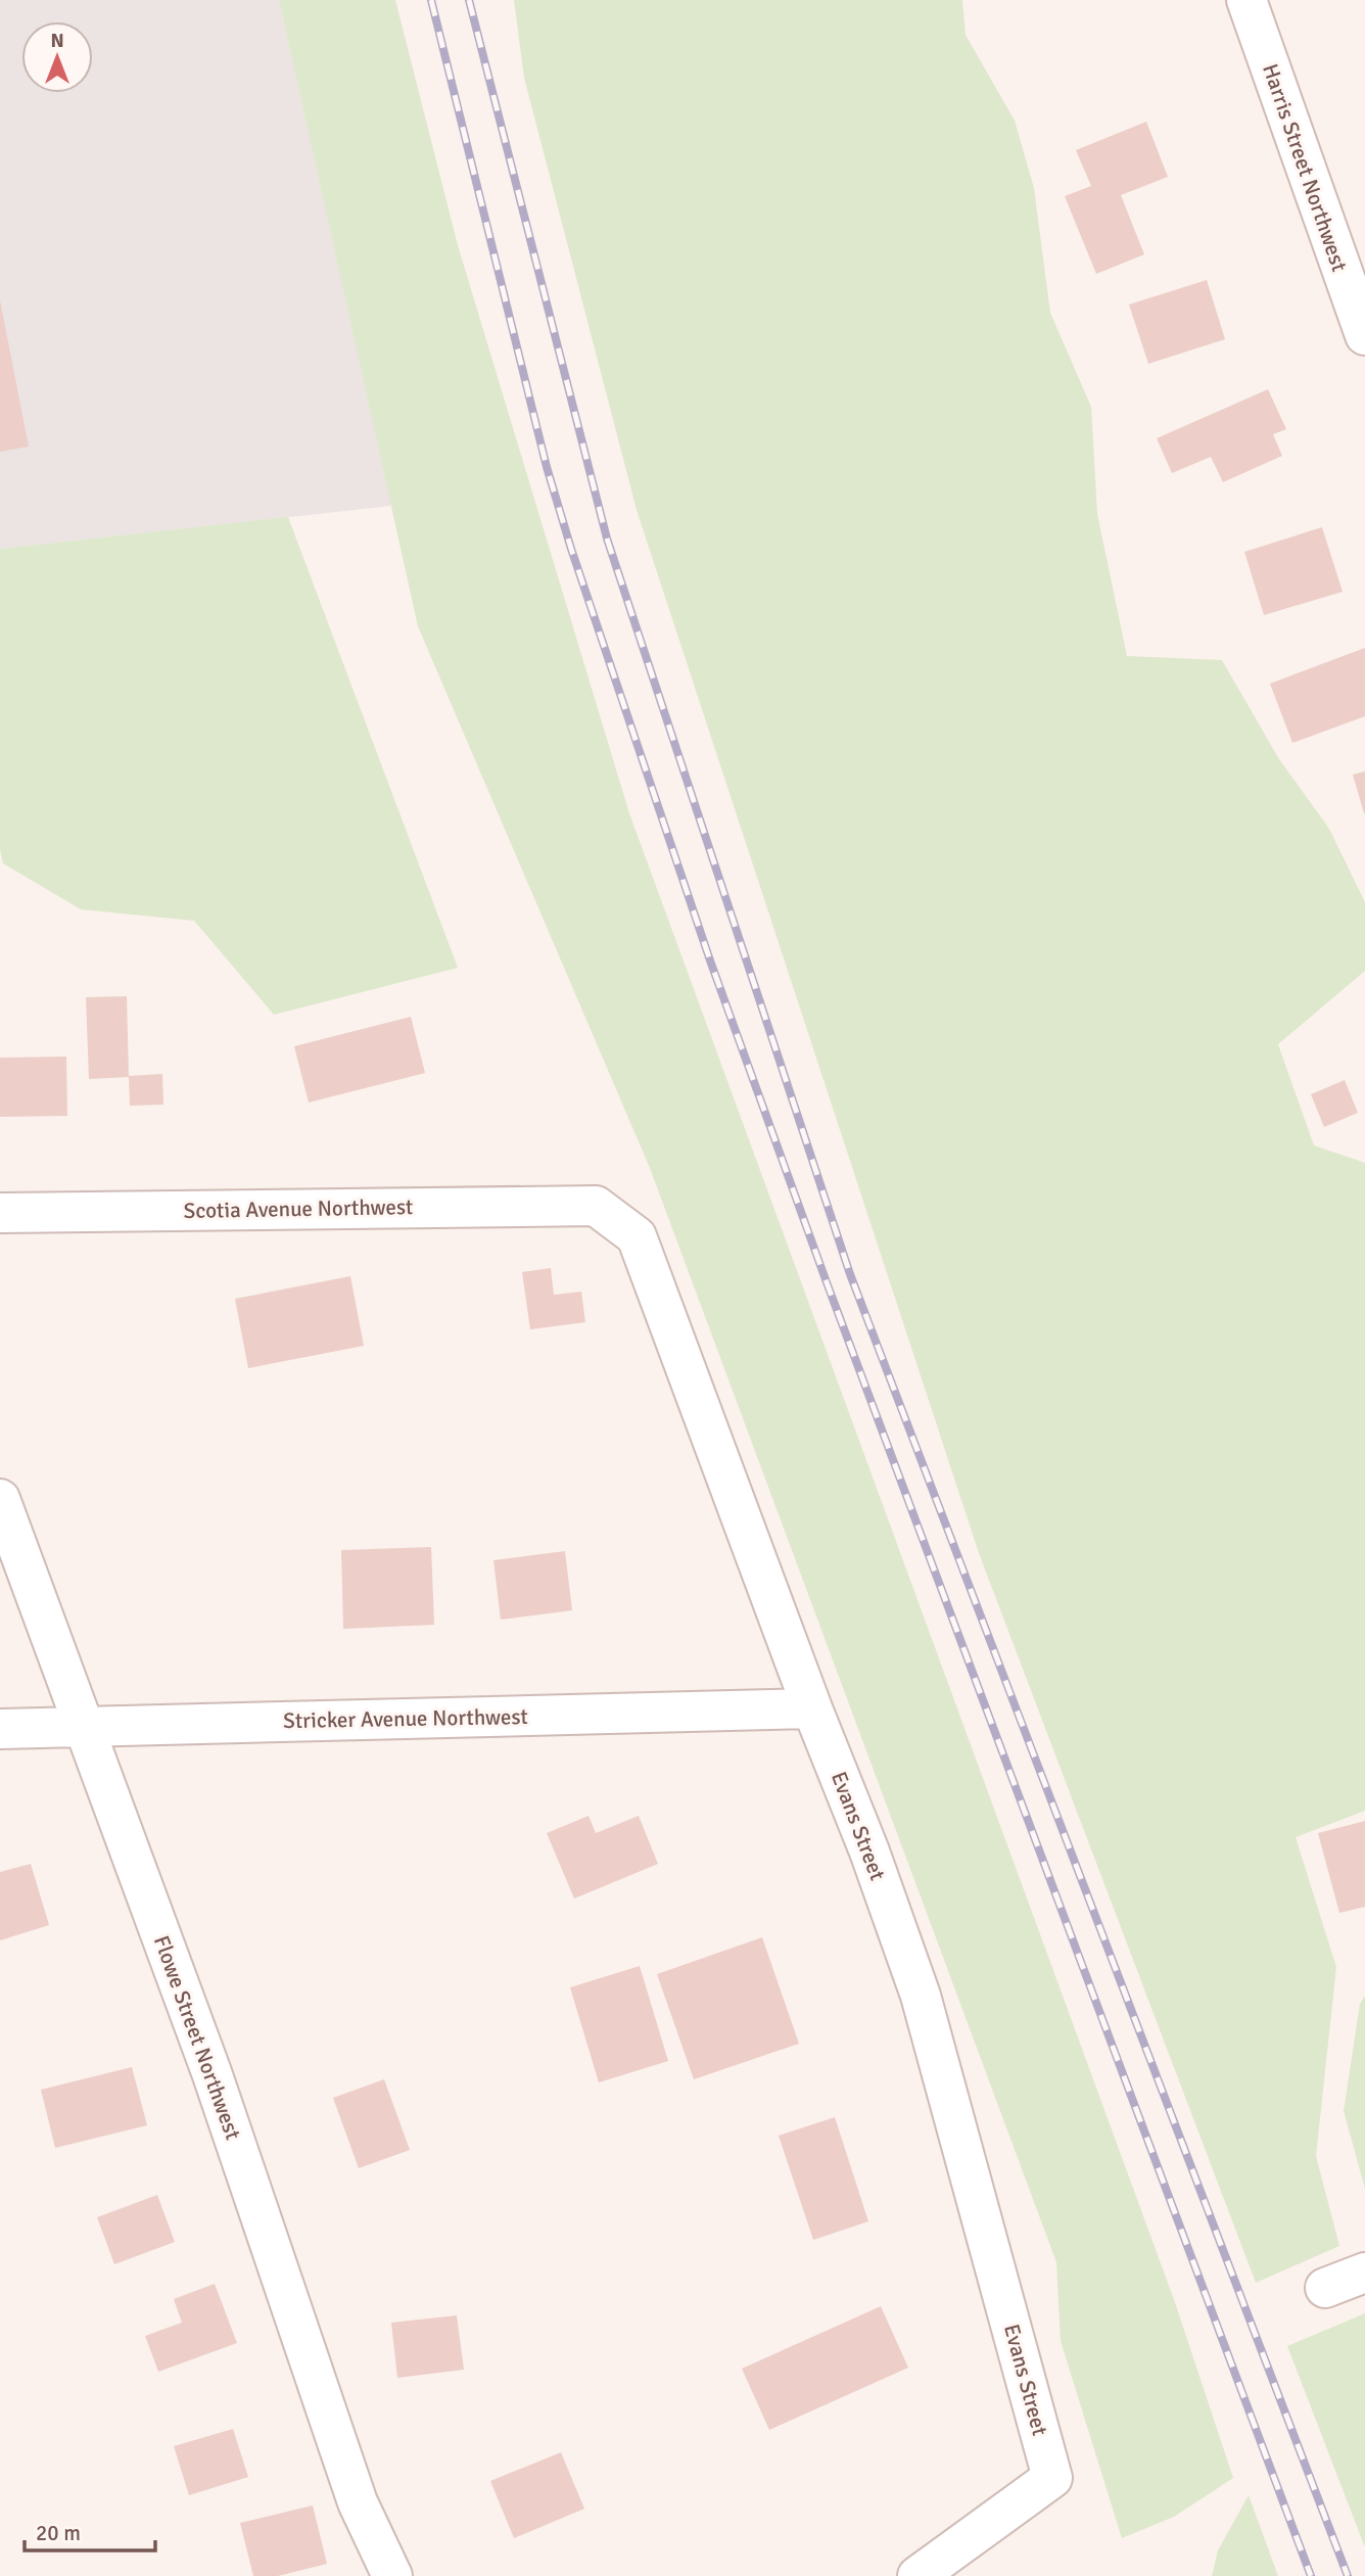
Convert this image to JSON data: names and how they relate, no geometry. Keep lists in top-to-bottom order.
{
  "streets": {
    "street": [
      "Harris Street Northwest",
      "Scotia Avenue Northwest",
      "Stricker Avenue Northwest",
      "Evans Street",
      "Flowe Street Northwest"
    ]
  },
  "crossings": [
    ["Scotia Avenue Northwest", "Evans Street"],
    ["Stricker Avenue Northwest", "Evans Street"],
    ["Stricker Avenue Northwest", "Flowe Street Northwest"]
  ],
  "scale_bar": "20 m",
  "north": "top"
}
